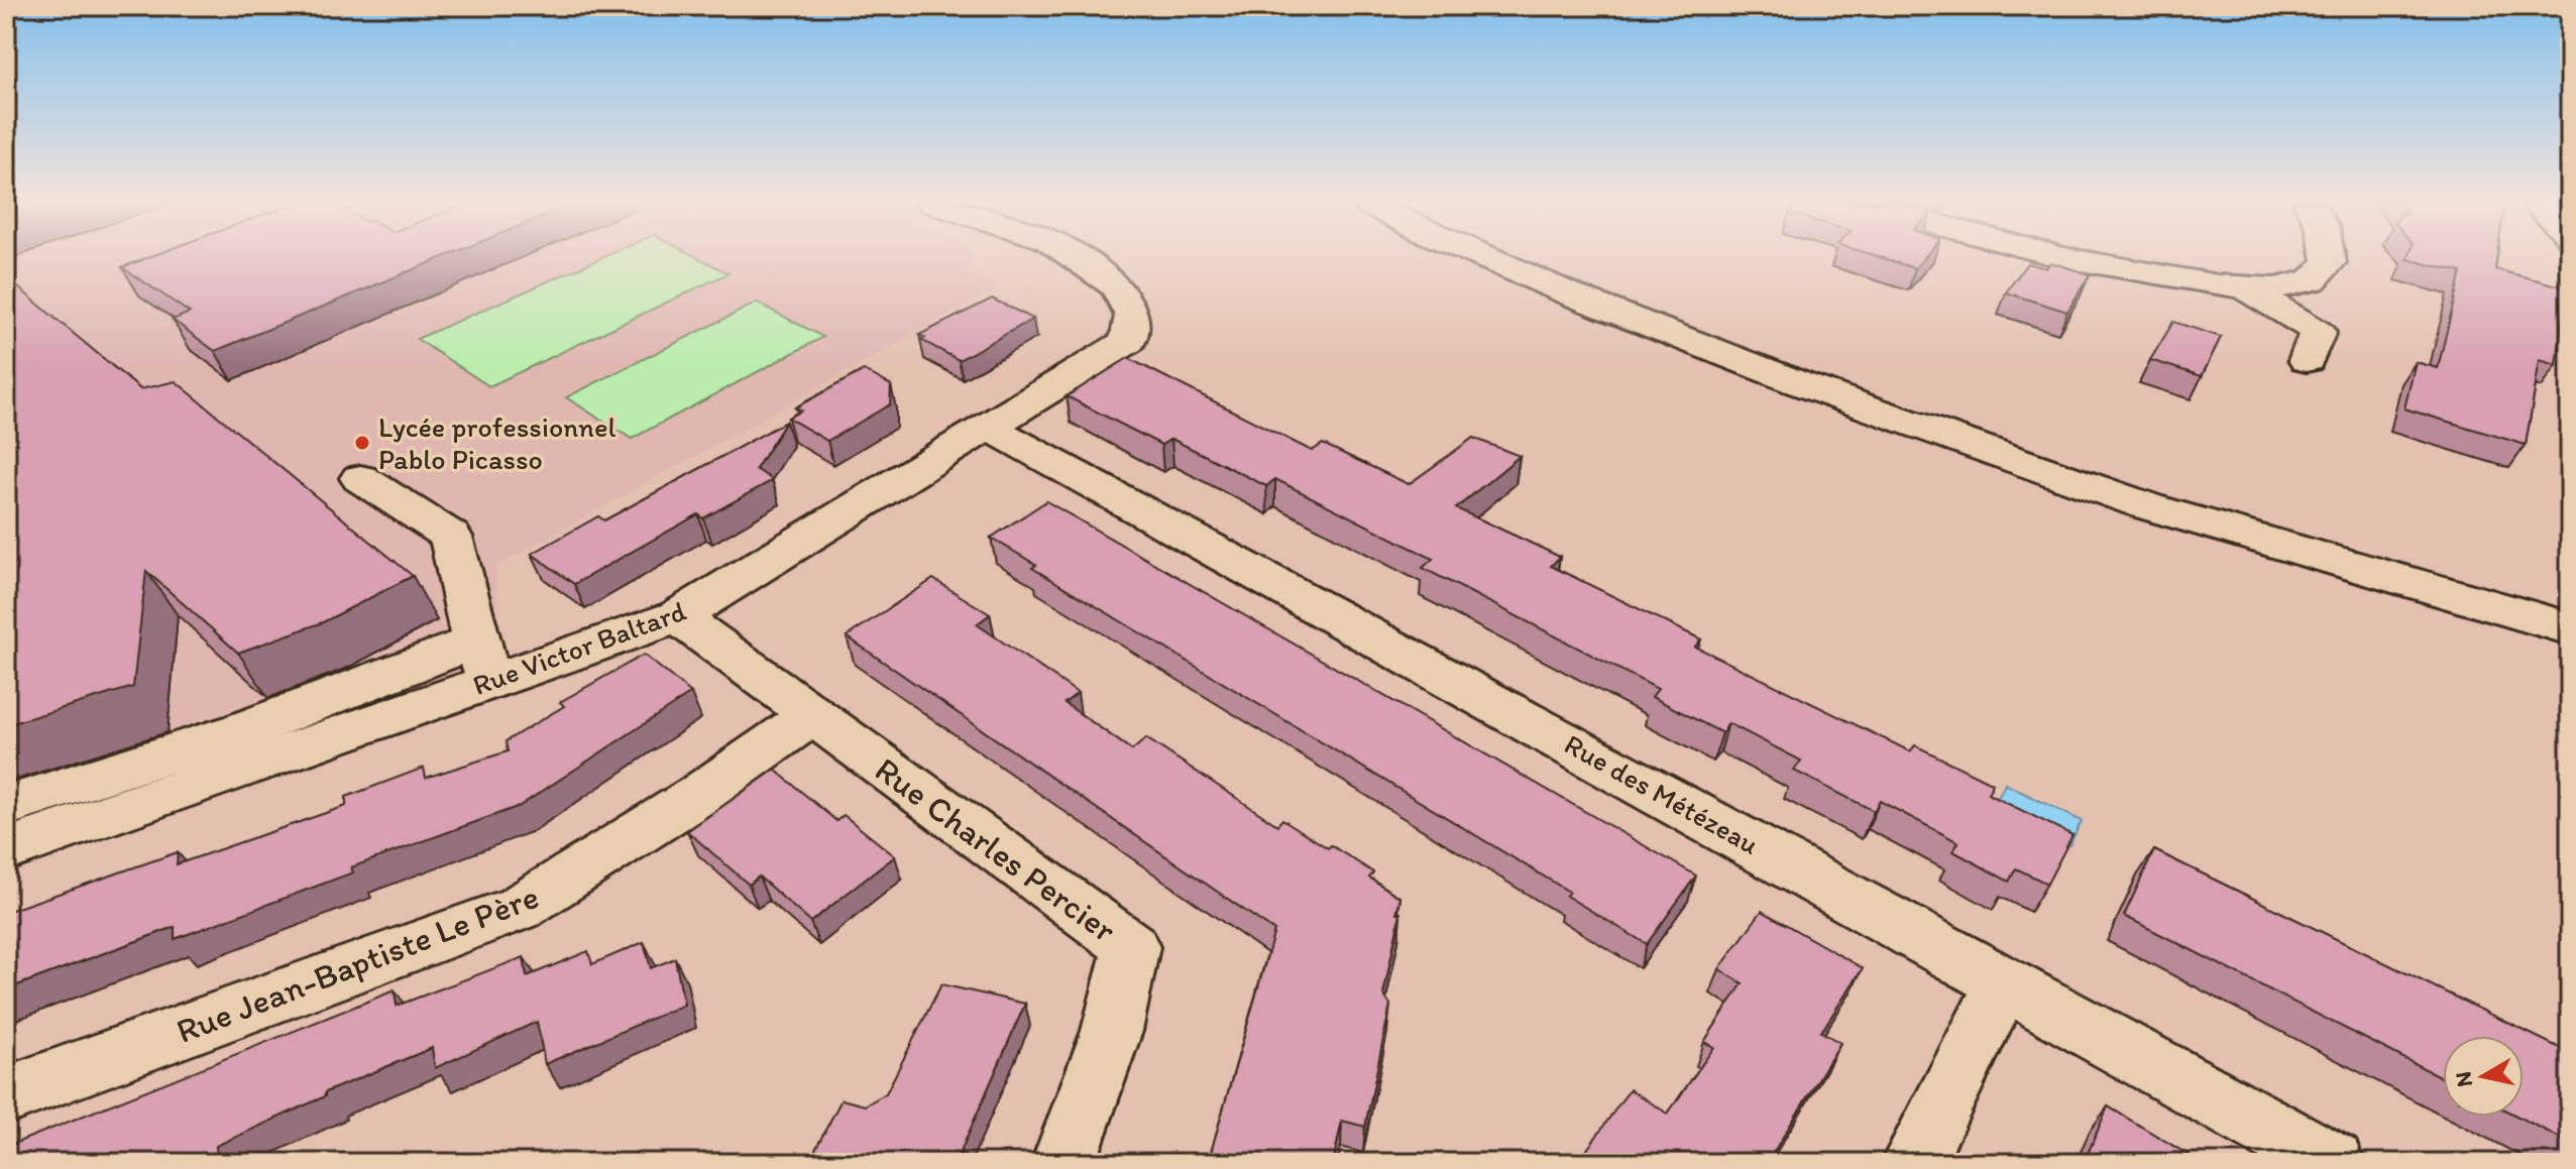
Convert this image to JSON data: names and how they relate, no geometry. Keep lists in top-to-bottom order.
{
  "streets": {
    "street": [
      "Rue Victor Baltard",
      "Rue des Métézeau",
      "Rue Charles Percier",
      "Rue Jean-Baptiste Le Père"
    ]
  },
  "crossings": [
    ["Rue Victor Baltard", "Rue des Métézeau"],
    ["Rue Victor Baltard", "Rue Charles Percier"],
    ["Rue Charles Percier", "Rue Jean-Baptiste Le Père"]
  ],
  "places": ["Lycée professionnel Pablo Picasso"],
  "north": "left"
}
